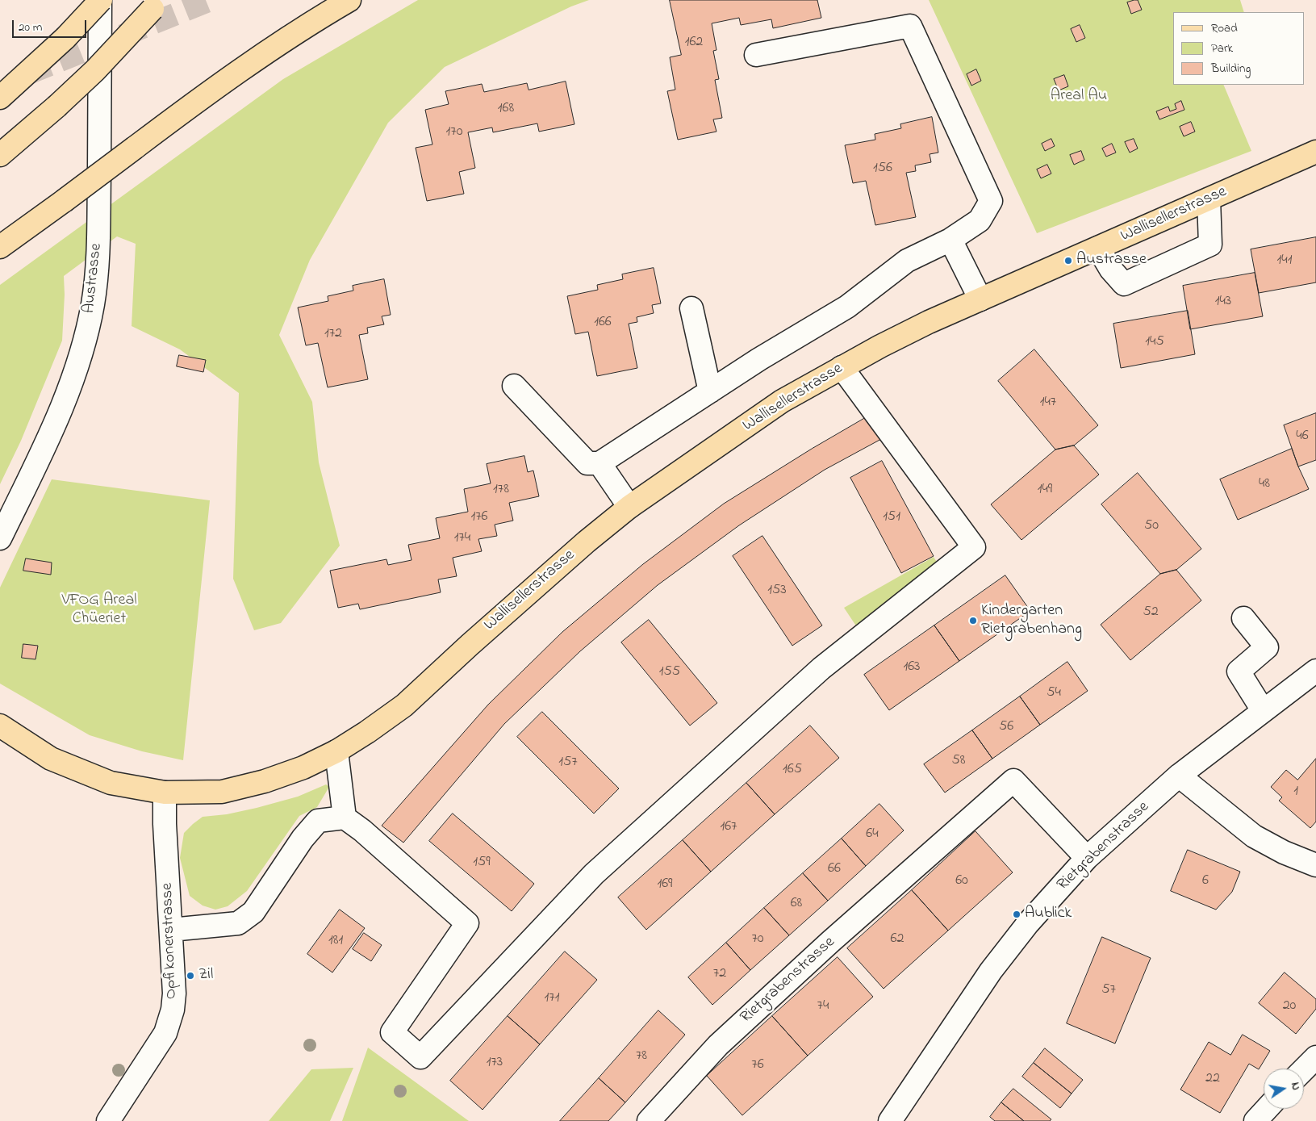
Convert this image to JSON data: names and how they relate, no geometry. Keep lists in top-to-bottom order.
{
  "streets": {
    "main road": ["Wallisellerstrasse"],
    "street": ["Austrasse", "Rietgrabenstrasse", "Opfikonerstrasse"]
  },
  "crossings": [
    ["Wallisellerstrasse", "Opfikonerstrasse"]
  ],
  "parks": ["Areal Au", "VFOG Areal Chüeriet"],
  "places": [
    "Austrasse",
    "Kindergarten Rietgrabenhang",
    "Aublick",
    "Zil"
  ],
  "house_numbers": [
    "162",
    "168",
    "170",
    "156",
    "141",
    "143",
    "166",
    "172",
    "145",
    "147",
    "46",
    "48",
    "178",
    "149",
    "176",
    "151",
    "50",
    "174",
    "153",
    "52",
    "163",
    "155",
    "54",
    "56",
    "58",
    "157",
    "165",
    "1",
    "167",
    "64",
    "159",
    "66",
    "60",
    "6",
    "169",
    "68",
    "70",
    "62",
    "181",
    "72",
    "57",
    "171",
    "74",
    "20",
    "78",
    "173",
    "76",
    "22"
  ],
  "legend": ["Road", "Park", "Building"],
  "scale_bar": "20 m",
  "north": "right"
}
